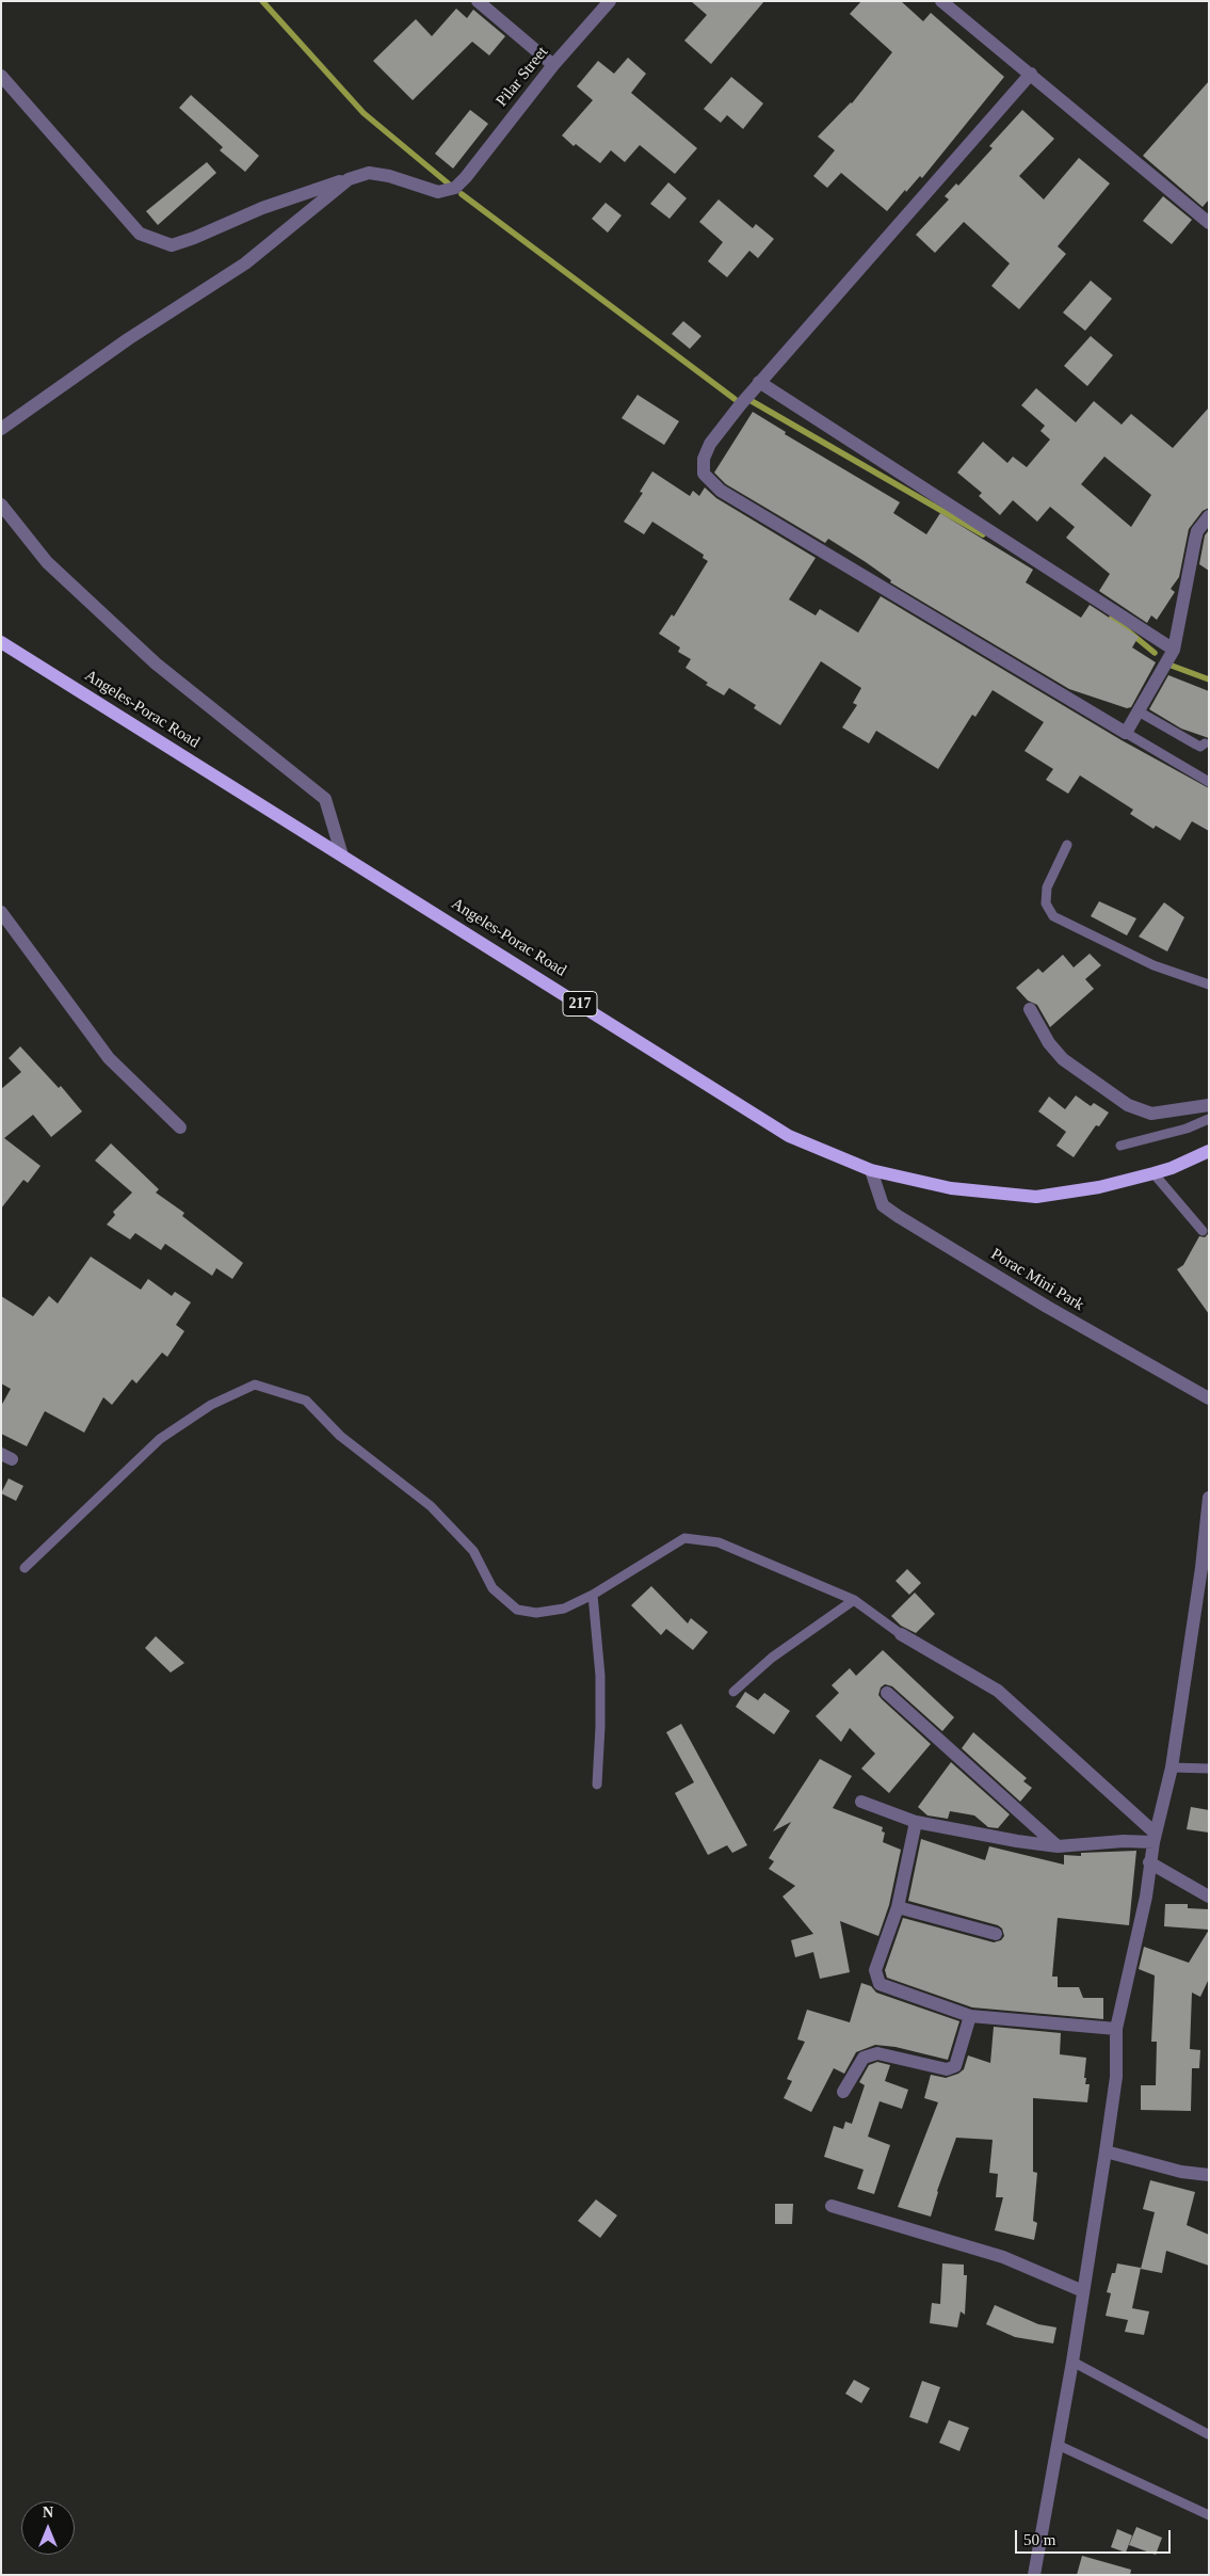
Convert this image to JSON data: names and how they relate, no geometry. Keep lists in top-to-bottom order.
{
  "streets": {
    "main road": ["Angeles-Porac Road", "217"],
    "street": ["Pilar Street", "Porac Mini Park"]
  },
  "crossings": [
    ["Angeles-Porac Road", "Porac Mini Park"]
  ],
  "scale_bar": "50 m",
  "north": "top"
}
